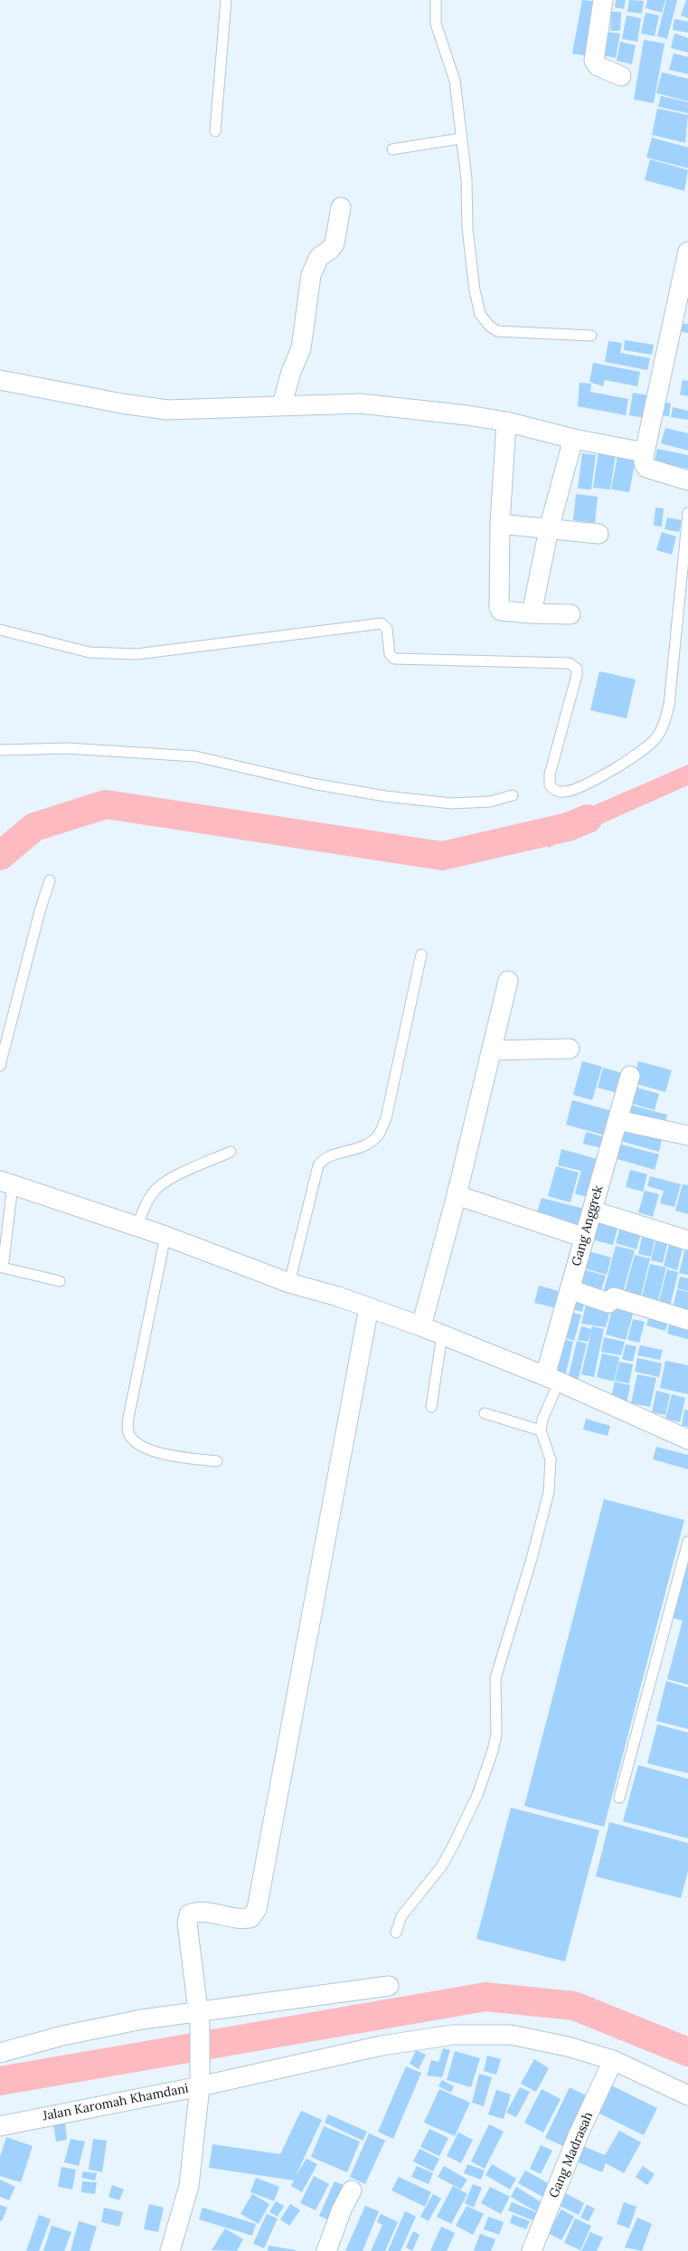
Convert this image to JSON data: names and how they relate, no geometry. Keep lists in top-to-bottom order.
{
  "streets": {
    "street": ["Gang Anggrek", "Jalan Karomah Khamdani", "Gang Madrasah"]
  }
}
